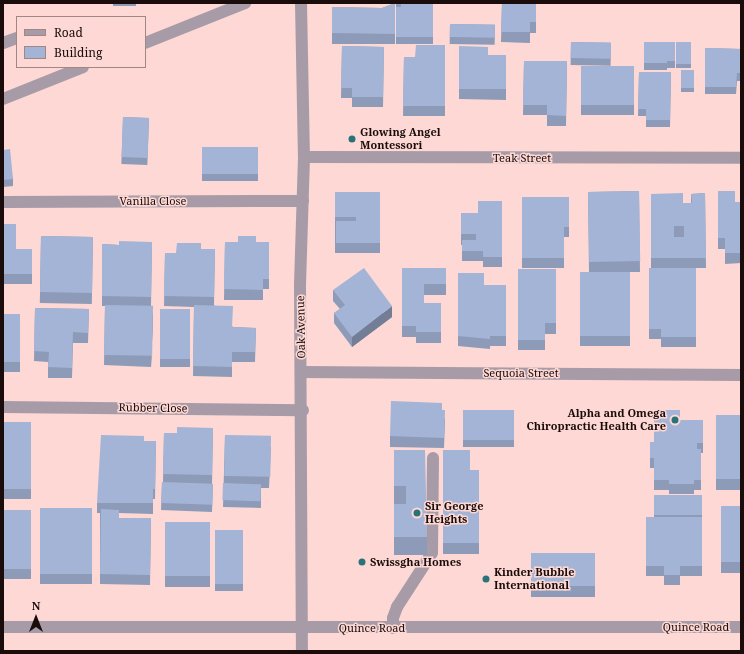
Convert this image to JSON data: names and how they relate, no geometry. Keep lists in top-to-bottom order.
{
  "streets": {
    "street": [
      "Teak Street",
      "Vanilla Close",
      "Oak Avenue",
      "Sequoia Street",
      "Rubber Close",
      "Quince Road"
    ]
  },
  "crossings": [
    ["Teak Street", "Oak Avenue"],
    ["Vanilla Close", "Oak Avenue"],
    ["Oak Avenue", "Sequoia Street"],
    ["Oak Avenue", "Rubber Close"],
    ["Oak Avenue", "Quince Road"]
  ],
  "places": [
    "Glowing Angel Montessori",
    "Alpha and Omega Chiropractic Health Care",
    "Sir George Heights",
    "Swissgha Homes",
    "Kinder Bubble International"
  ],
  "legend": ["Road", "Building"],
  "north": "top"
}
